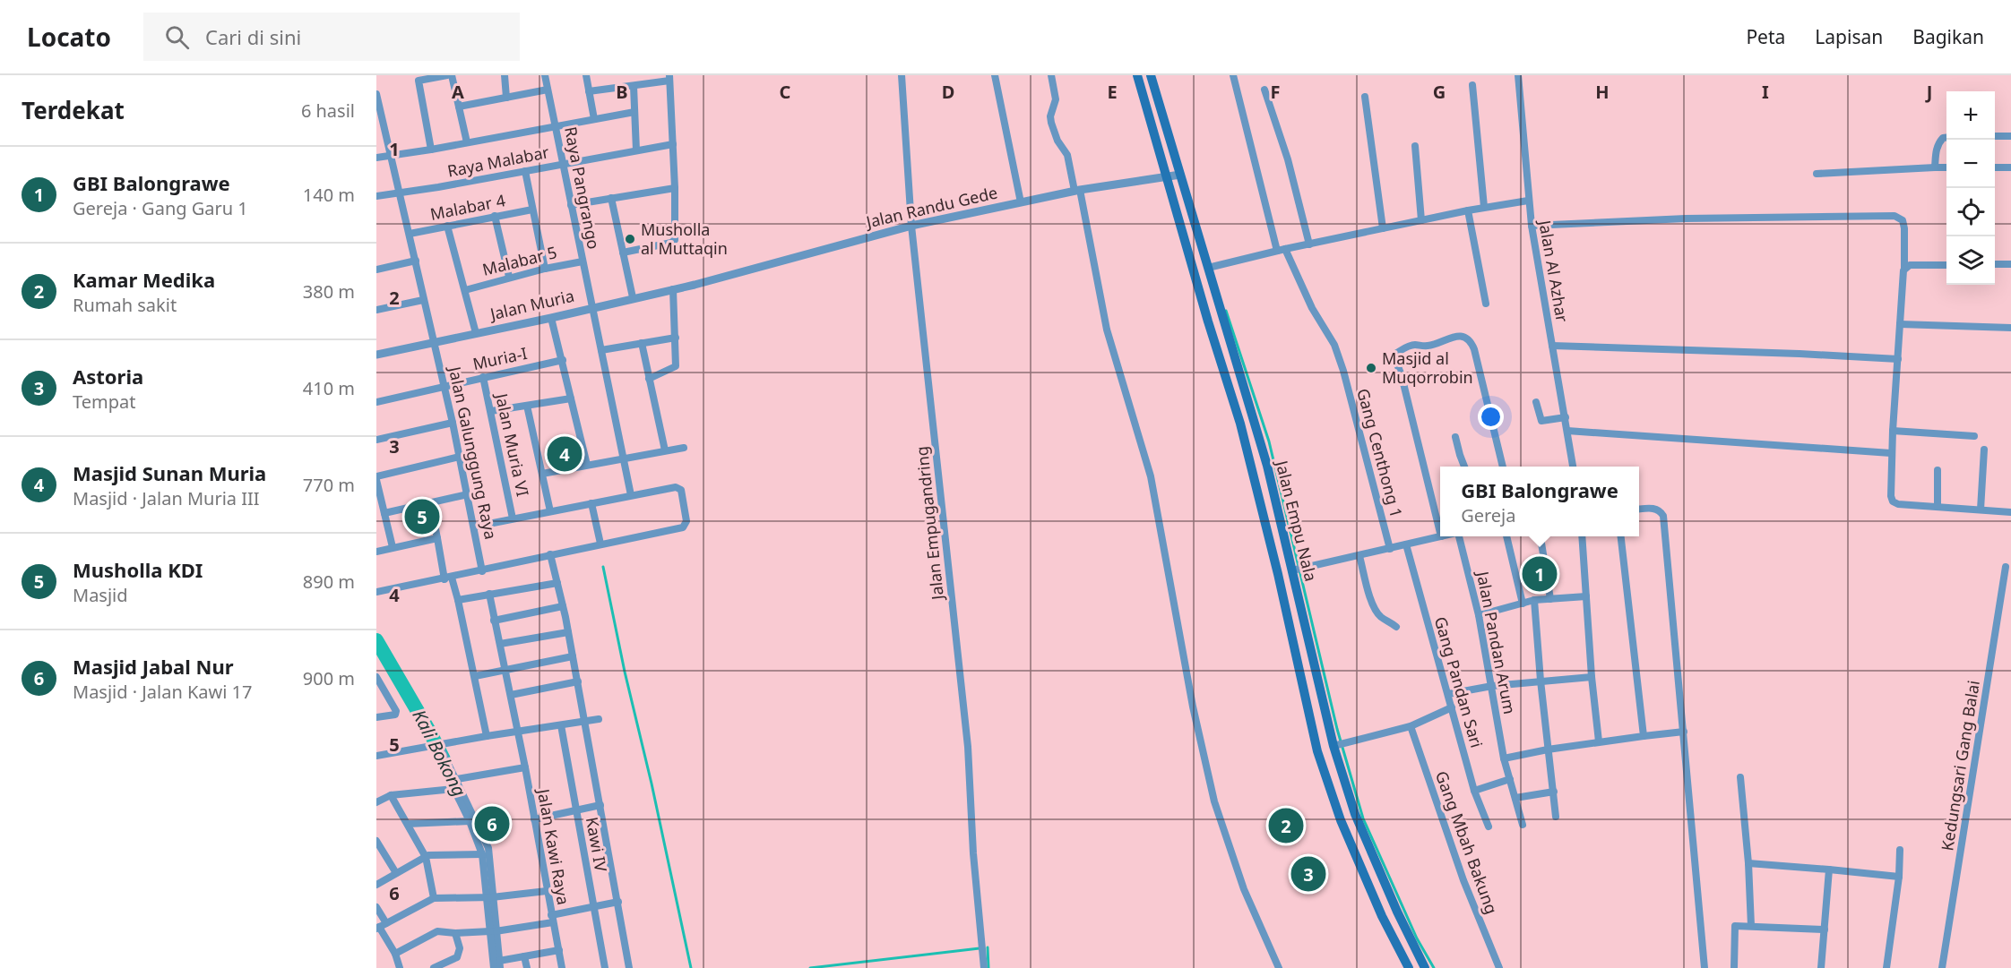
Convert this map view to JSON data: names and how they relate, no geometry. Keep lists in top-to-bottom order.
{
  "streets": {
    "main road": ["Jalan Empu Nala"],
    "street": [
      "Raya Malabar",
      "Raya Pangrango",
      "Malabar 4",
      "Jalan Randu Gede",
      "Malabar 5",
      "Jalan Al Azhar",
      "Jalan Muria",
      "Muria-I",
      "Jalan Muria VI",
      "Jalan Galunggung Raya",
      "Gang Centhong 1",
      "Jalan Empugandring",
      "Jalan Pandan Arum",
      "Gang Pandan Sari",
      "Kedungsari Gang Balai",
      "Gang Mbah Bakung",
      "Kawi IV",
      "Jalan Kawi Raya"
    ]
  },
  "crossings": [
    ["Raya Malabar", "Raya Pangrango"],
    ["Raya Malabar", "Jalan Galunggung Raya"],
    ["Raya Pangrango", "Malabar 5"],
    ["Raya Pangrango", "Jalan Muria"],
    ["Malabar 4", "Jalan Galunggung Raya"],
    ["Jalan Randu Gede", "Jalan Muria"],
    ["Jalan Randu Gede", "Jalan Empu Nala"],
    ["Jalan Randu Gede", "Jalan Empugandring"],
    ["Jalan Muria", "Jalan Galunggung Raya"],
    ["Muria-I", "Jalan Muria VI"],
    ["Muria-I", "Jalan Galunggung Raya"]
  ],
  "water": ["Kali Bokong"],
  "places": ["Musholla al Muttaqin", "Masjid al Muqorrobin"],
  "page": {
    "header": "Locato",
    "search": "Cari di sini",
    "nav": ["Peta", "Lapisan", "Bagikan"],
    "heading": ["Terdekat", "6 hasil"],
    "map_buttons": ["+", "−"],
    "list": [
      {
        "mark": "1",
        "name": "GBI Balongrawe",
        "note": "Gereja · Gang Garu 1",
        "value": "140 m"
      },
      {
        "mark": "2",
        "name": "Kamar Medika",
        "note": "Rumah sakit",
        "value": "380 m"
      },
      {
        "mark": "3",
        "name": "Astoria",
        "note": "Tempat",
        "value": "410 m"
      },
      {
        "mark": "4",
        "name": "Masjid Sunan Muria",
        "note": "Masjid · Jalan Muria III",
        "value": "770 m"
      },
      {
        "mark": "5",
        "name": "Musholla KDI",
        "note": "Masjid",
        "value": "890 m"
      },
      {
        "mark": "6",
        "name": "Masjid Jabal Nur",
        "note": "Masjid · Jalan Kawi 17",
        "value": "900 m"
      }
    ],
    "pins": [
      "4",
      "5",
      "1",
      "6",
      "2",
      "3"
    ],
    "popup": ["GBI Balongrawe", "Gereja"]
  },
  "grid": {
    "columns": [
      "A",
      "B",
      "C",
      "D",
      "E",
      "F",
      "G",
      "H",
      "I",
      "J"
    ],
    "rows": [
      "1",
      "2",
      "3",
      "4",
      "5",
      "6"
    ]
  }
}
